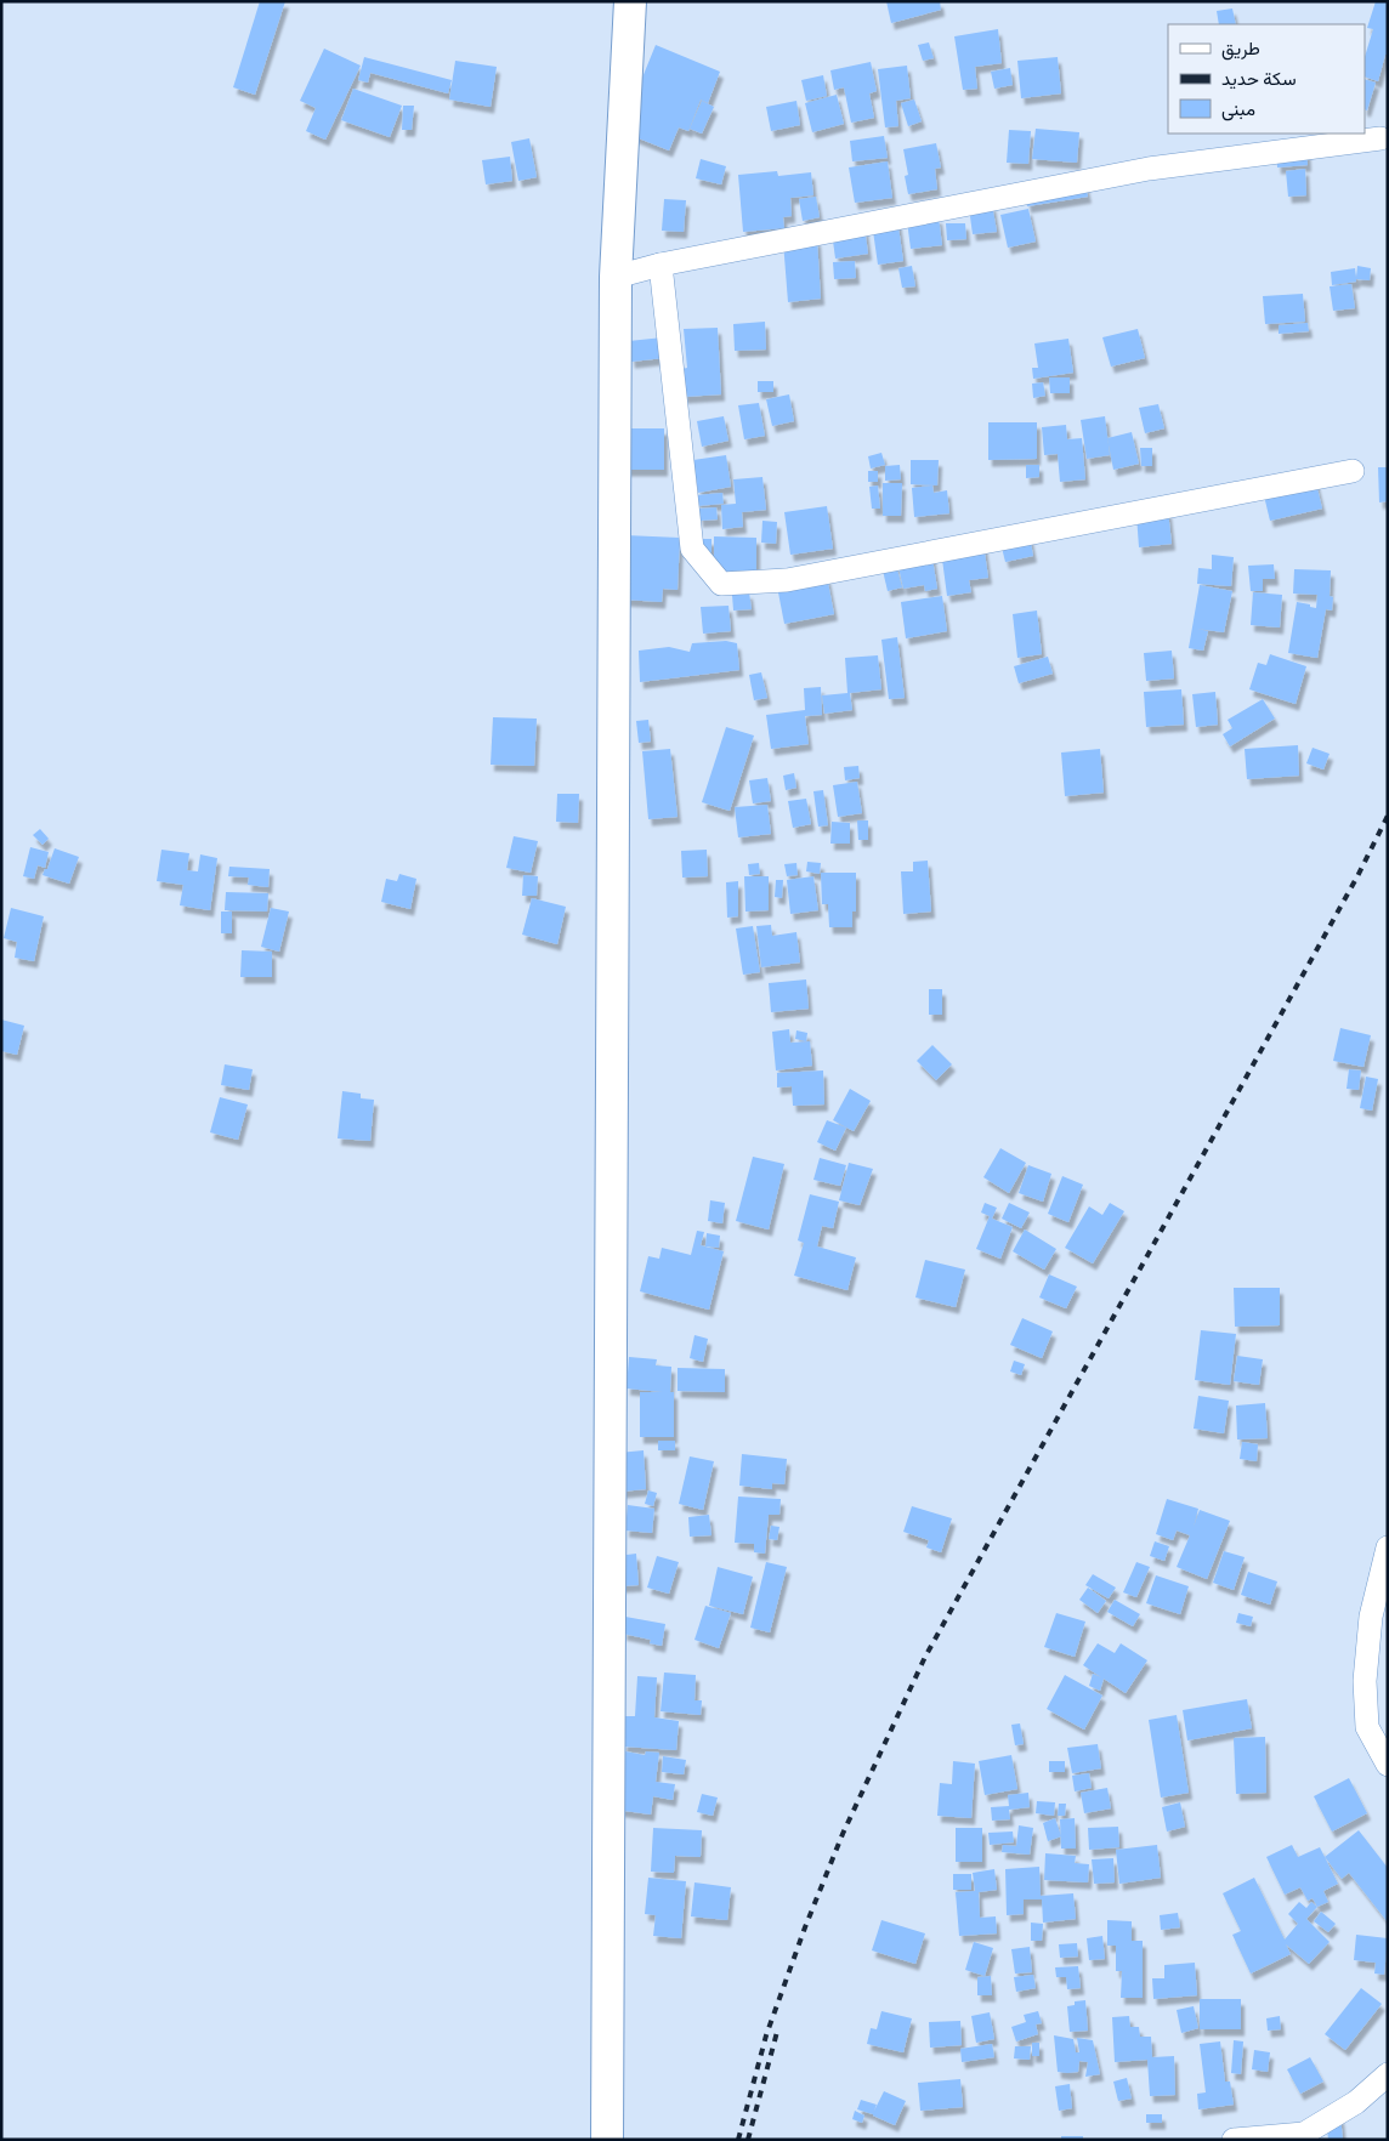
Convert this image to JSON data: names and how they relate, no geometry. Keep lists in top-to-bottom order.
{
  "legend": ["طريق", "سكة حديد", "مبنى"]
}
